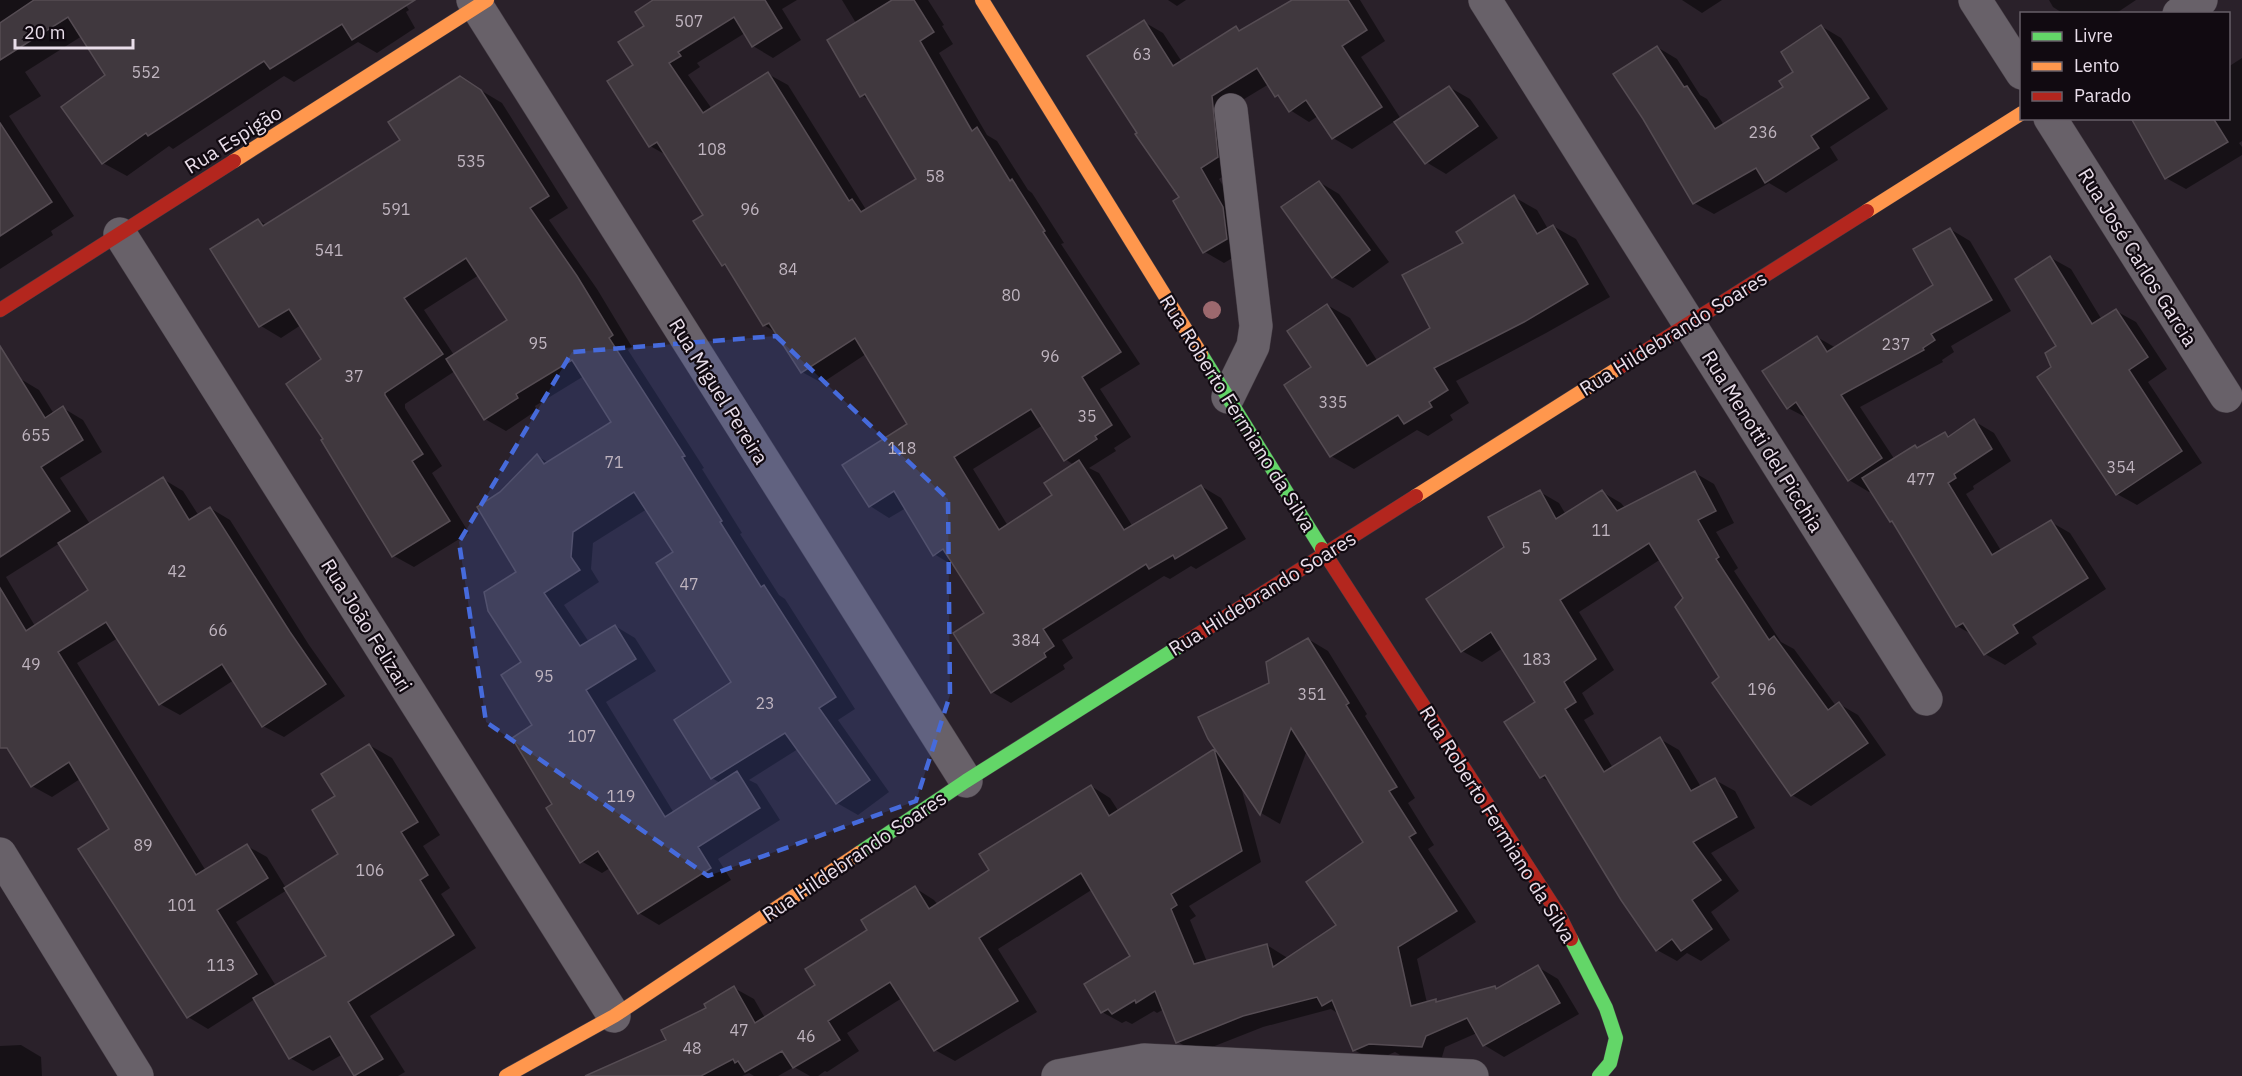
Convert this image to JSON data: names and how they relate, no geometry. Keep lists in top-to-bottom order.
{
  "streets": {
    "street": [
      "Rua Espigão",
      "Rua José Carlos Garcia",
      "Rua Hildebrando Soares",
      "Rua Miguel Pereira",
      "Rua Roberto Fermiano da Silva",
      "Rua Menotti del Picchia",
      "Rua João Felizari"
    ]
  },
  "crossings": [
    ["Rua Espigão", "Rua Miguel Pereira"],
    ["Rua Espigão", "Rua João Felizari"],
    ["Rua Hildebrando Soares", "Rua Miguel Pereira"],
    ["Rua Hildebrando Soares", "Rua Roberto Fermiano da Silva"],
    ["Rua Hildebrando Soares", "Rua Menotti del Picchia"],
    ["Rua Hildebrando Soares", "Rua João Felizari"]
  ],
  "house_numbers": [
    "507",
    "63",
    "552",
    "236",
    "108",
    "535",
    "58",
    "591",
    "96",
    "541",
    "84",
    "80",
    "95",
    "237",
    "96",
    "37",
    "335",
    "35",
    "655",
    "118",
    "71",
    "354",
    "477",
    "11",
    "5",
    "42",
    "47",
    "66",
    "384",
    "183",
    "49",
    "95",
    "196",
    "351",
    "23",
    "107",
    "119",
    "89",
    "106",
    "101",
    "113",
    "47",
    "46",
    "48"
  ],
  "legend": ["Livre", "Lento", "Parado"],
  "scale_bar": "20 m"
}
